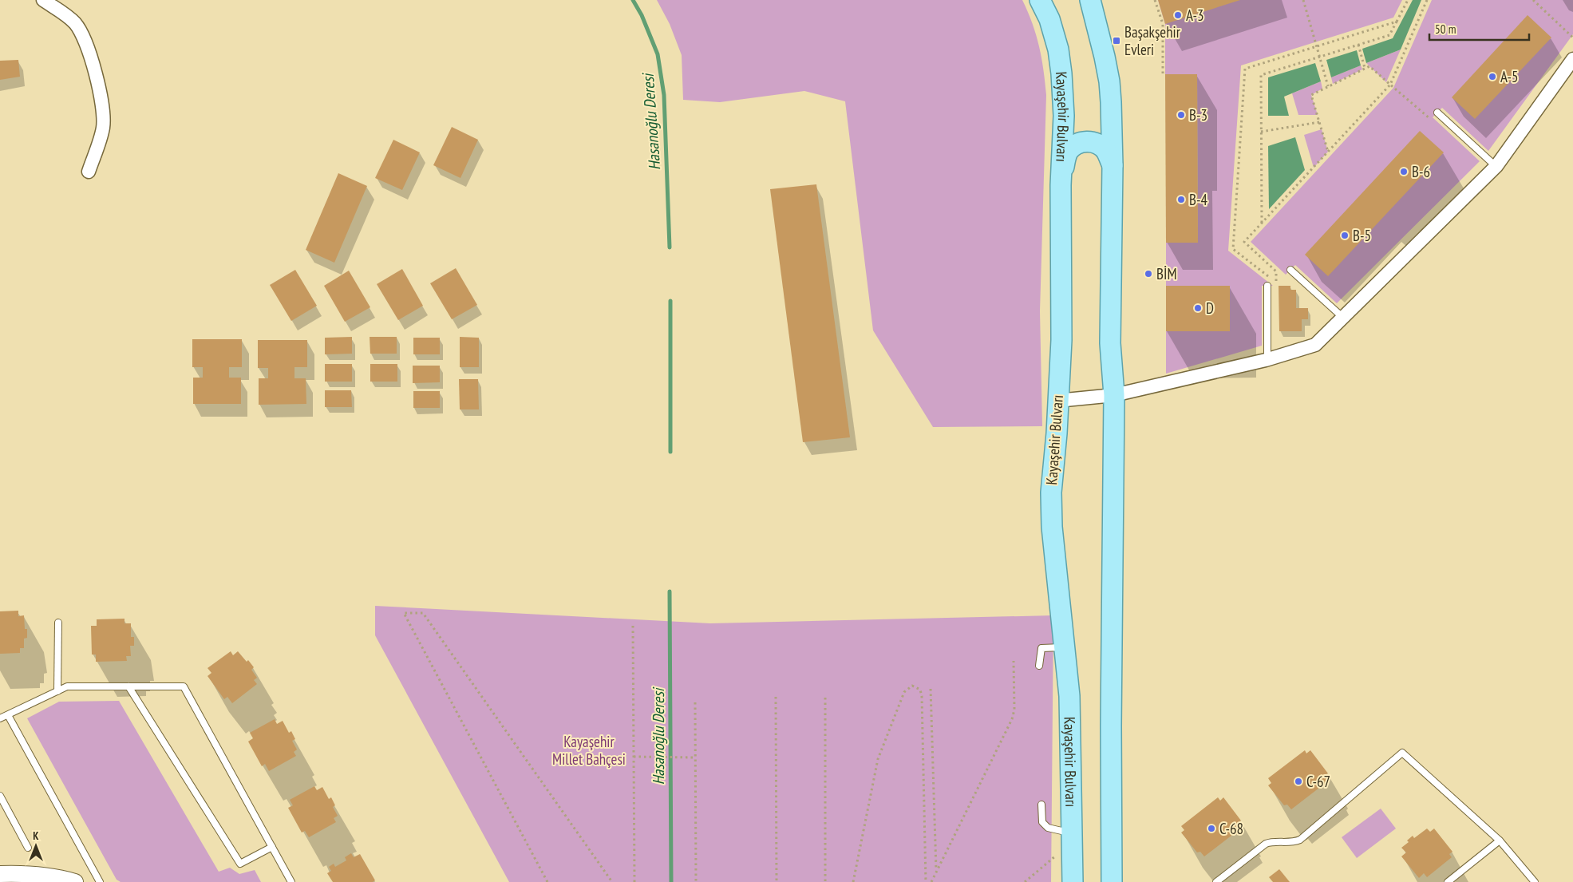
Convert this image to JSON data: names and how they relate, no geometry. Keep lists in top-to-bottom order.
{
  "streets": {
    "main road": ["Kayaşehir Bulvarı"]
  },
  "water": ["Hasanoğlu Deresi"],
  "parks": ["Kayaşehir Millet Bahçesi"],
  "places": {
    "other": [
      "A-3",
      "A-5",
      "B-3",
      "B-6",
      "B-4",
      "B-5",
      "BİM",
      "D",
      "C-67",
      "C-68"
    ],
    "transit": ["Başakşehir Evleri"]
  },
  "scale_bar": "50 m",
  "north": "top"
}
